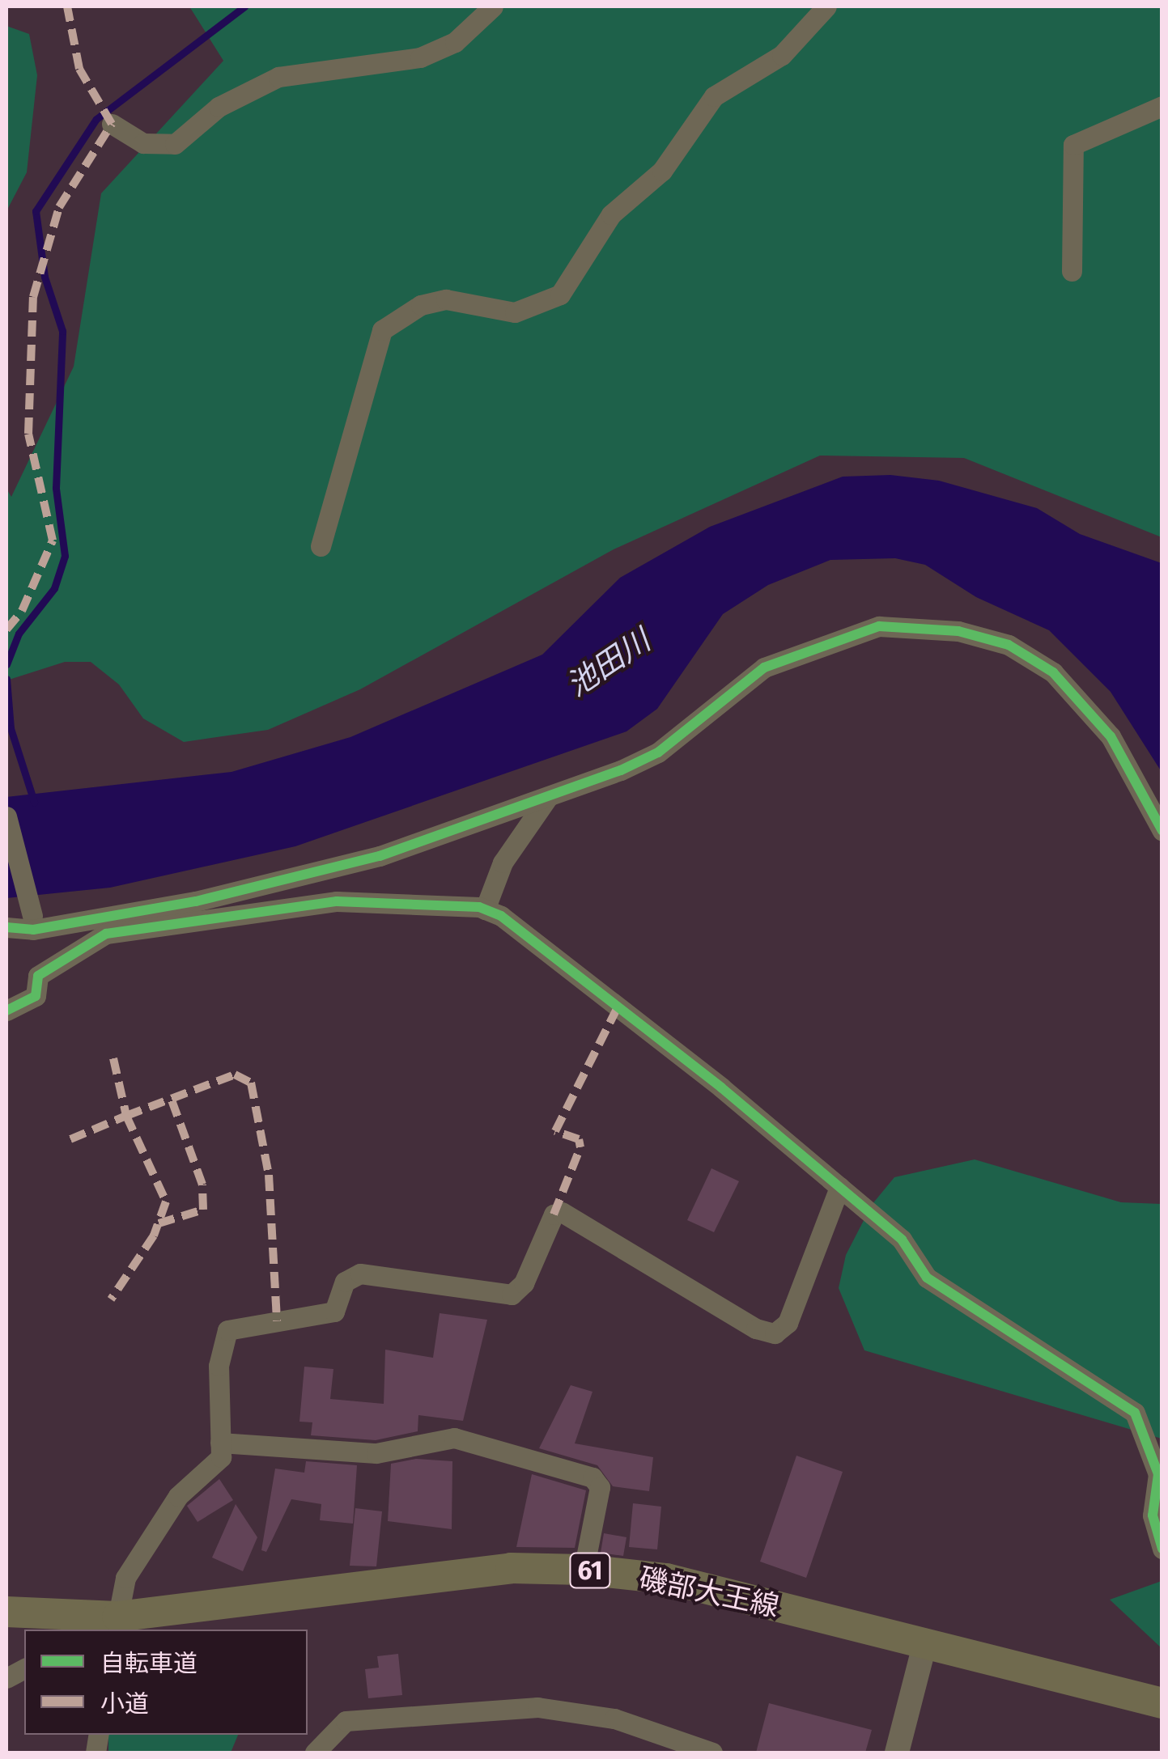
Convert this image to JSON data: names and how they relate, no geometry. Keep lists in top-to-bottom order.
{
  "streets": {
    "main road": ["61", "磯部大王線"]
  },
  "water": ["池田川"],
  "legend": ["自転車道", "小道"]
}
